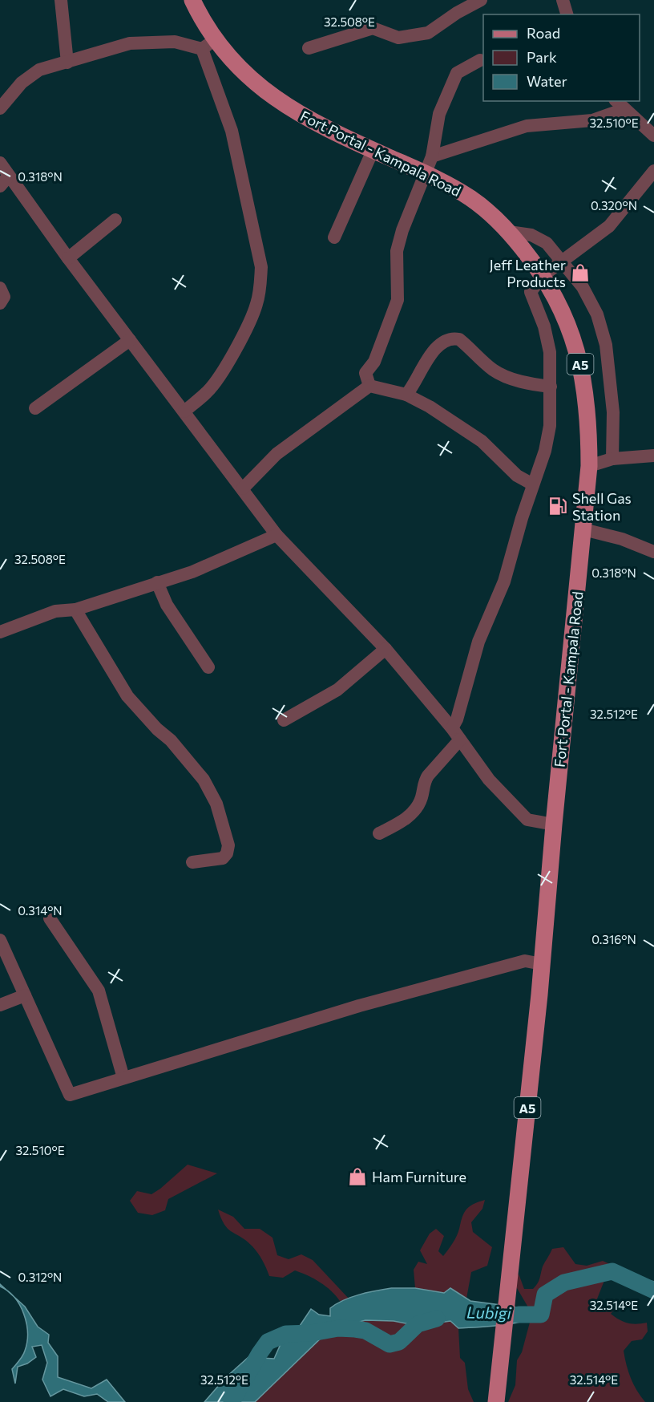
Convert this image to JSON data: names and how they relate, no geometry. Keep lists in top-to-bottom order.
{
  "streets": {
    "main road": ["Fort Portal - Kampala Road", "A5"]
  },
  "water": ["Lubigi"],
  "places": {
    "shop": ["Jeff Leather Products", "Ham Furniture"],
    "fuel station": ["Shell Gas Station"]
  },
  "legend": ["Road", "Park", "Water"],
  "coordinates": [
    "32.508°E",
    "32.510°E",
    "0.318°N",
    "0.320°N",
    "32.512°E",
    "0.314°N",
    "0.316°N",
    "0.312°N",
    "32.514°E"
  ]
}
